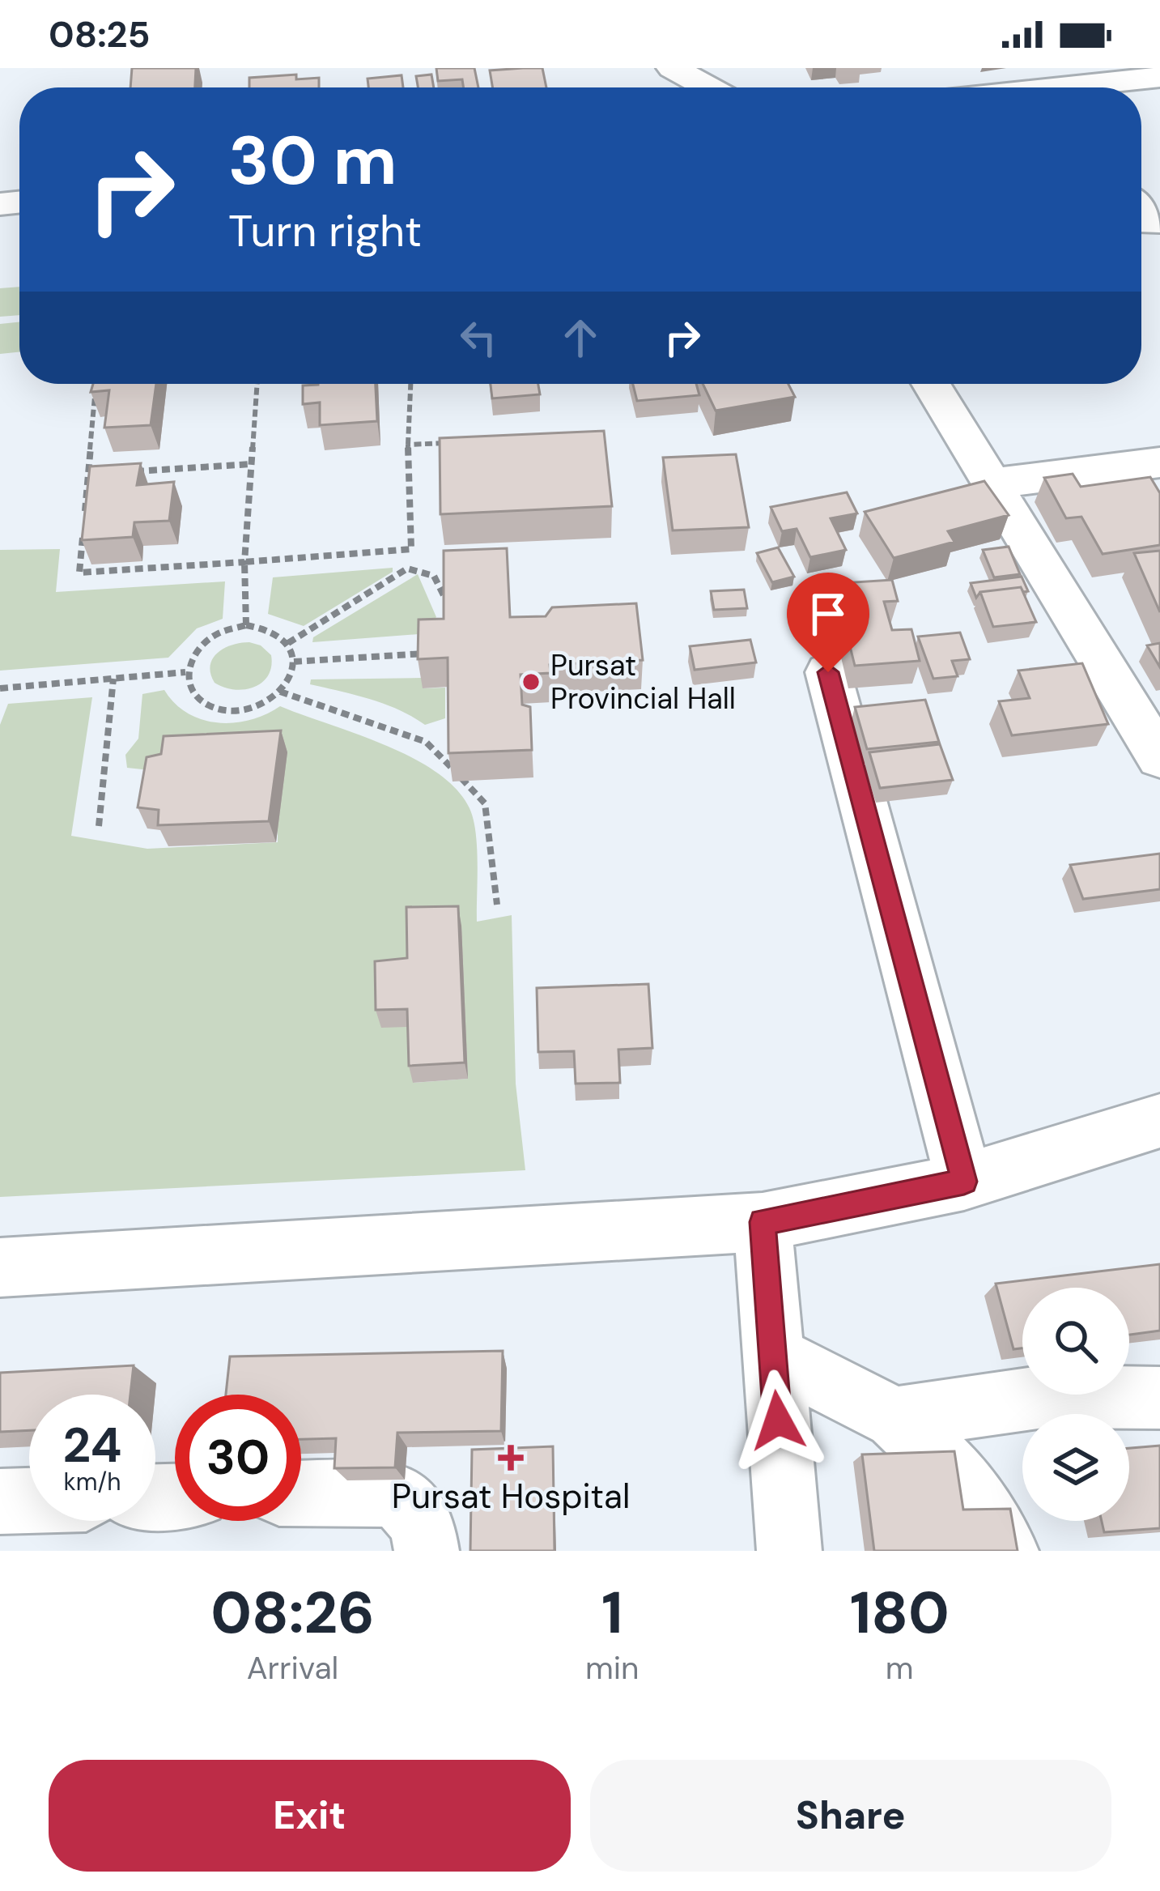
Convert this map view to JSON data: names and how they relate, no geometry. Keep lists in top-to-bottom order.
{
  "places": {
    "other": ["Pursat Provincial Hall"],
    "health": ["Pursat Hospital"]
  },
  "page": {
    "status": "08:25",
    "turn": ["30 m", "Turn right"],
    "speed": "24 km/h",
    "limit": "30",
    "eta": [
      "08:26",
      "Arrival",
      "1",
      "min",
      "180",
      "m"
    ],
    "buttons": ["Exit", "Share"]
  }
}
